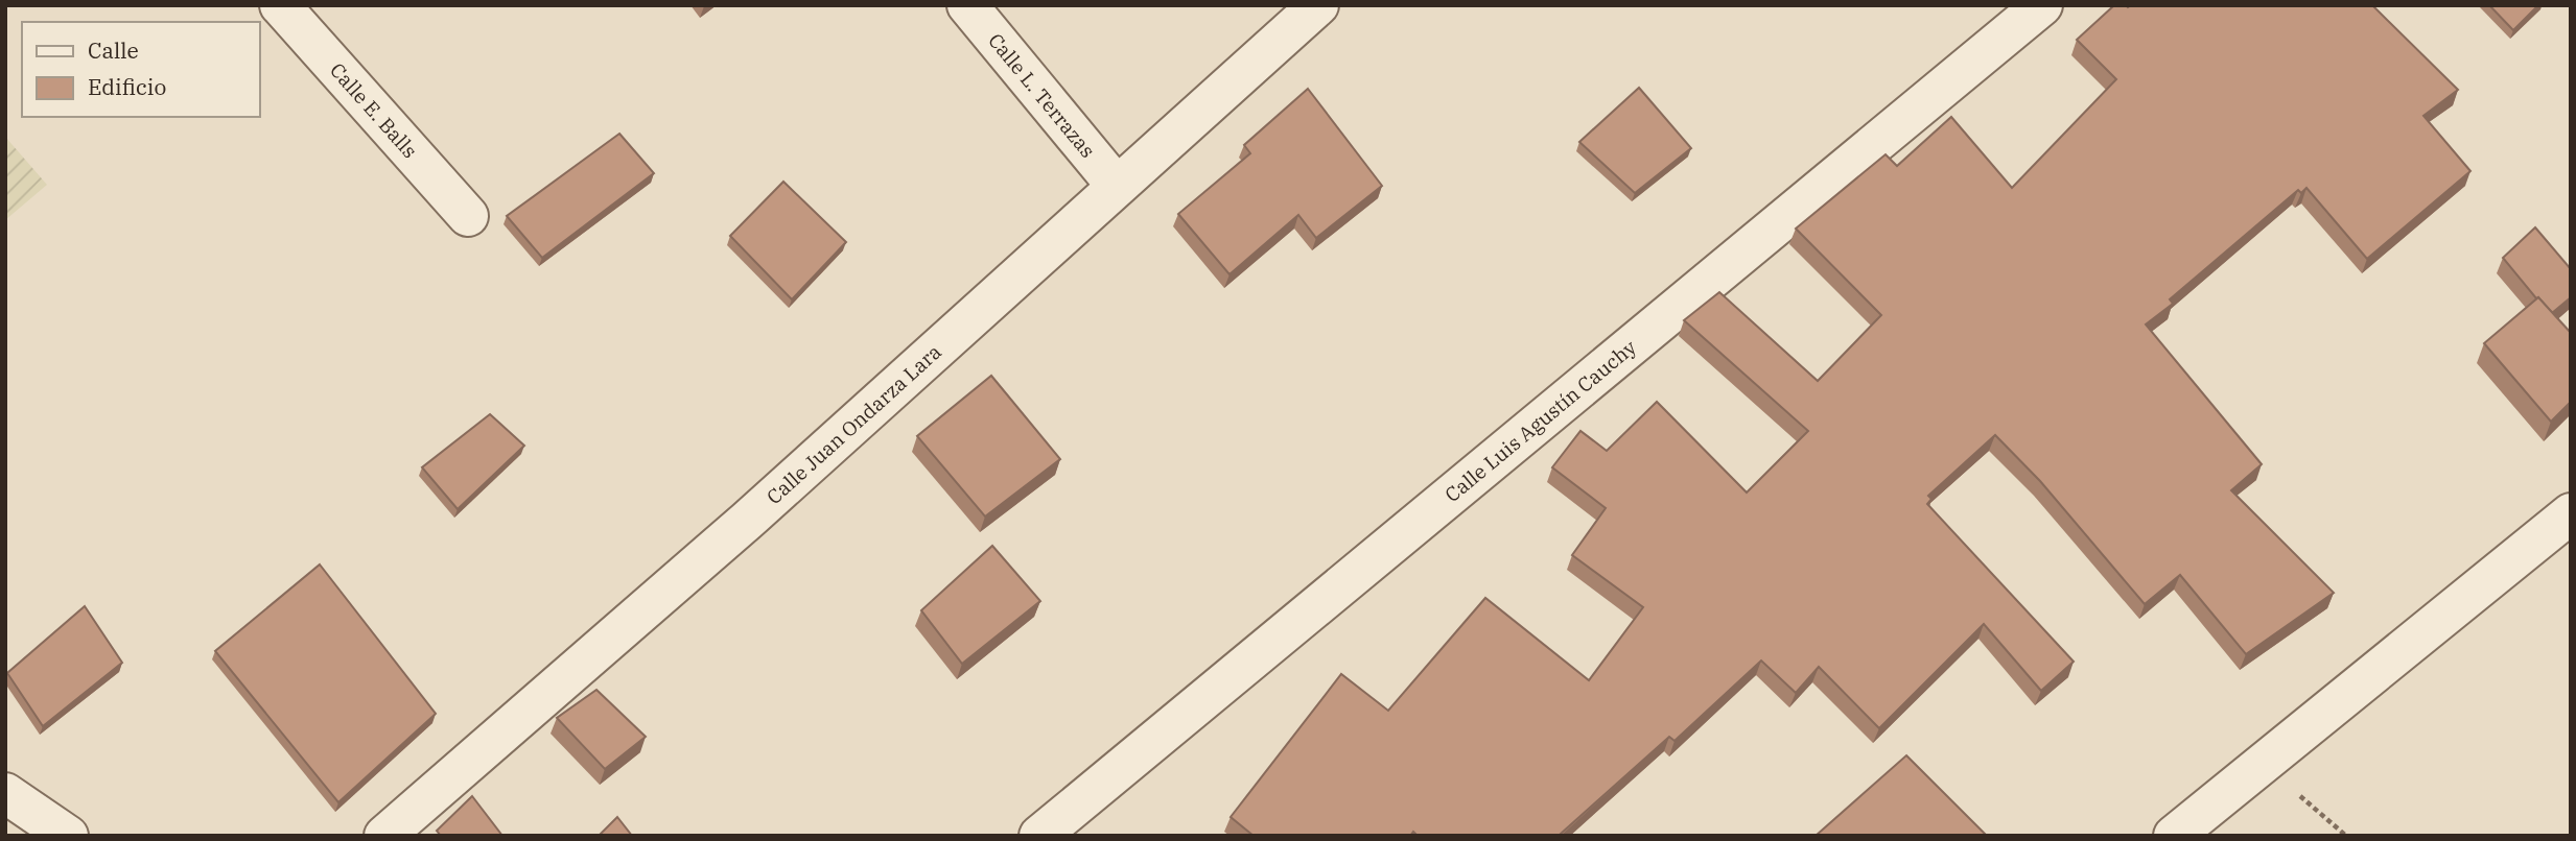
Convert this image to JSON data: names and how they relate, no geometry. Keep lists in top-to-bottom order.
{
  "streets": {
    "street": [
      "Calle L. Terrazas",
      "Calle E. Balls",
      "Calle Luis Agustín Cauchy",
      "Calle Juan Ondarza Lara"
    ]
  },
  "crossings": [
    ["Calle L. Terrazas", "Calle Juan Ondarza Lara"]
  ],
  "legend": ["Calle", "Edificio"]
}
